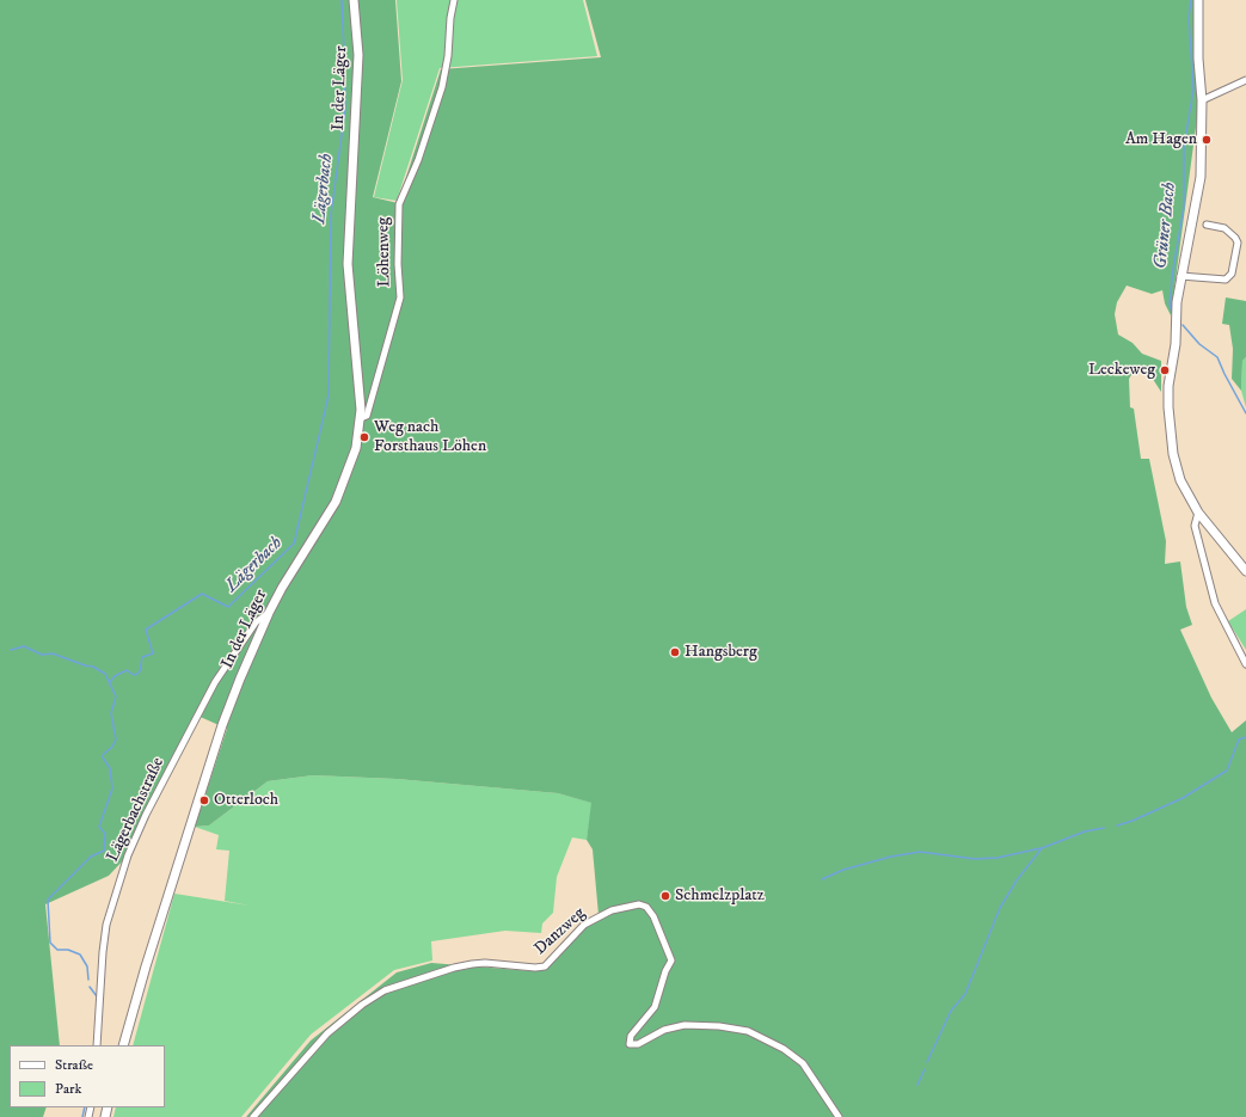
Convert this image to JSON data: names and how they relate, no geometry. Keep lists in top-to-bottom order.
{
  "streets": {
    "main road": ["In der Läger"],
    "street": ["Löhenweg", "Lägerbachstraße", "Danzweg"]
  },
  "crossings": [
    ["In der Läger", "Löhenweg"],
    ["In der Läger", "Lägerbachstraße"]
  ],
  "water": ["Lägerbach", "Grüner Bach"],
  "places": [
    "Am Hagen",
    "Leckeweg",
    "Weg nach Forsthaus Löhen",
    "Hangsberg",
    "Otterloch",
    "Schmelzplatz"
  ],
  "legend": ["Straße", "Park"]
}
